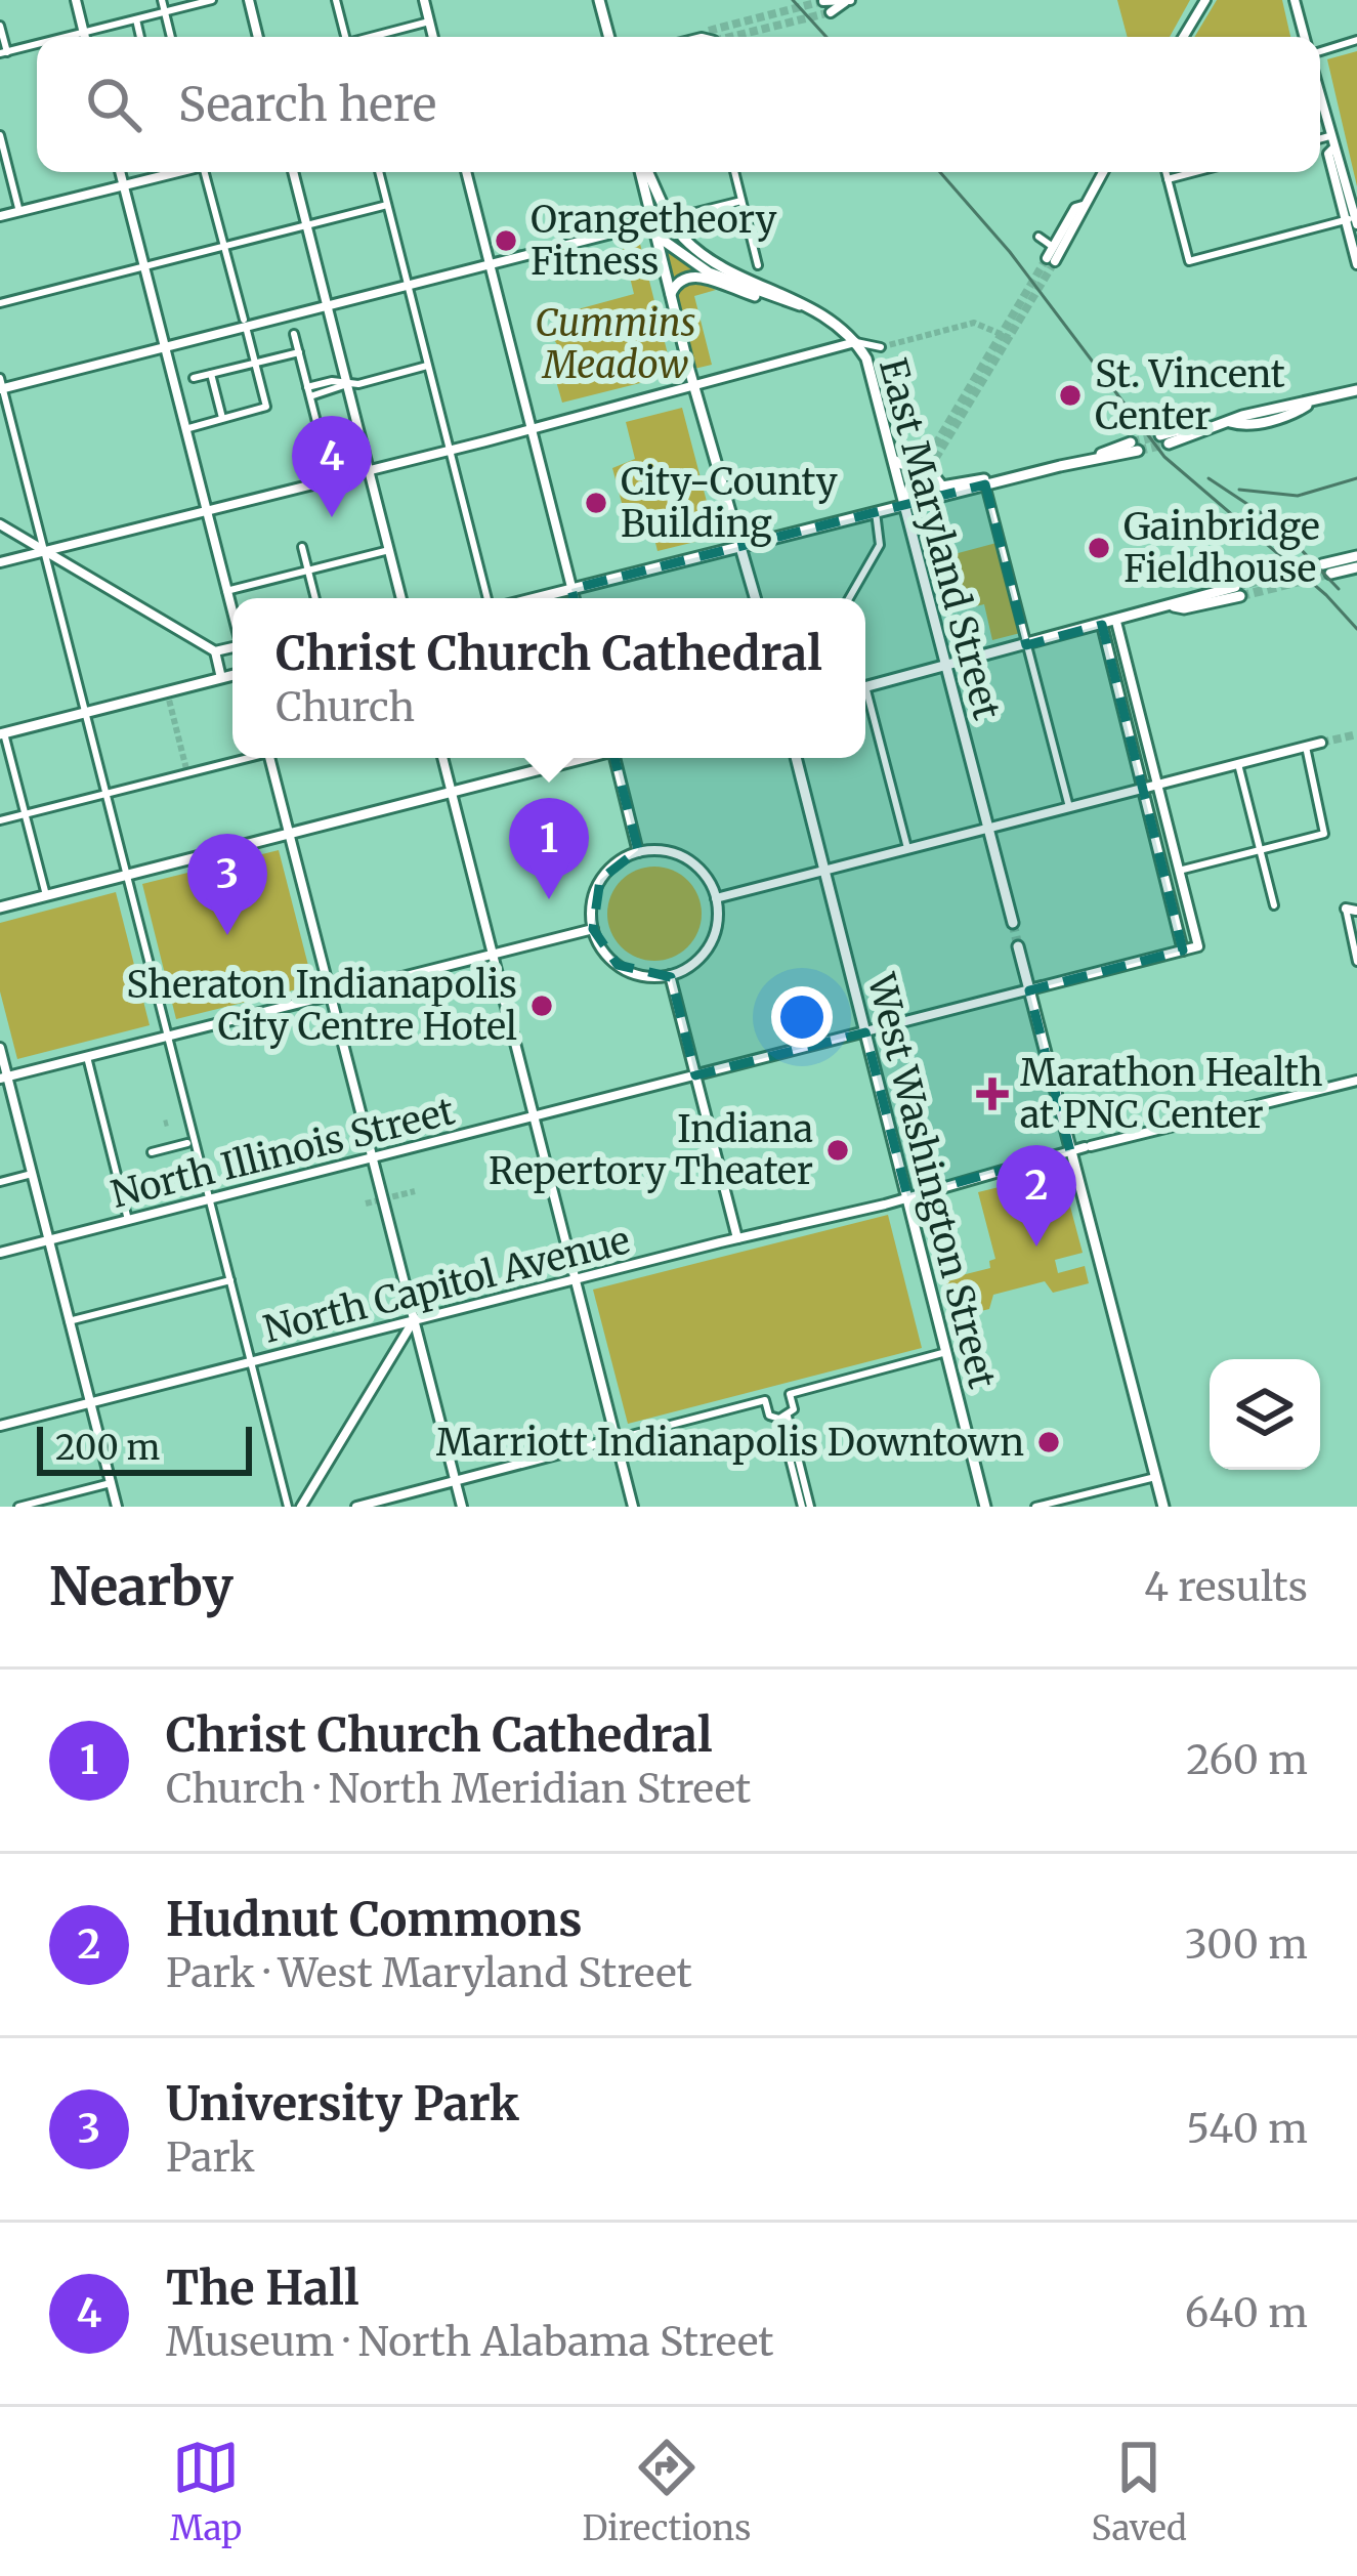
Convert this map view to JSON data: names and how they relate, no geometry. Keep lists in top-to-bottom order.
{
  "streets": {
    "main road": [
      "East Maryland Street",
      "North Illinois Street",
      "West Washington Street",
      "North Capitol Avenue"
    ]
  },
  "crossings": [
    ["North Illinois Street", "West Washington Street"],
    ["West Washington Street", "North Capitol Avenue"]
  ],
  "parks": ["Cummins Meadow"],
  "places": {
    "other": [
      "Orangetheory Fitness",
      "St. Vincent Center",
      "City-County Building",
      "Gainbridge Fieldhouse",
      "Sheraton Indianapolis City Centre Hotel",
      "Indiana Repertory Theater",
      "Marriott Indianapolis Downtown"
    ],
    "health": ["Marathon Health at PNC Center"]
  },
  "scale_bar": "200 m",
  "page": {
    "search": "Search here",
    "pins": [
      "4",
      "1",
      "3",
      "2"
    ],
    "popup": ["Christ Church Cathedral", "Church"],
    "scale": "200 m",
    "heading": ["Nearby", "4 results"],
    "list": [
      {
        "mark": "1",
        "name": "Christ Church Cathedral",
        "note": "Church · North Meridian Street",
        "value": "260 m"
      },
      {
        "mark": "2",
        "name": "Hudnut Commons",
        "note": "Park · West Maryland Street",
        "value": "300 m"
      },
      {
        "mark": "3",
        "name": "University Park",
        "note": "Park",
        "value": "540 m"
      },
      {
        "mark": "4",
        "name": "The Hall",
        "note": "Museum · North Alabama Street",
        "value": "640 m"
      }
    ],
    "nav": ["Map", "Directions", "Saved"]
  }
}
